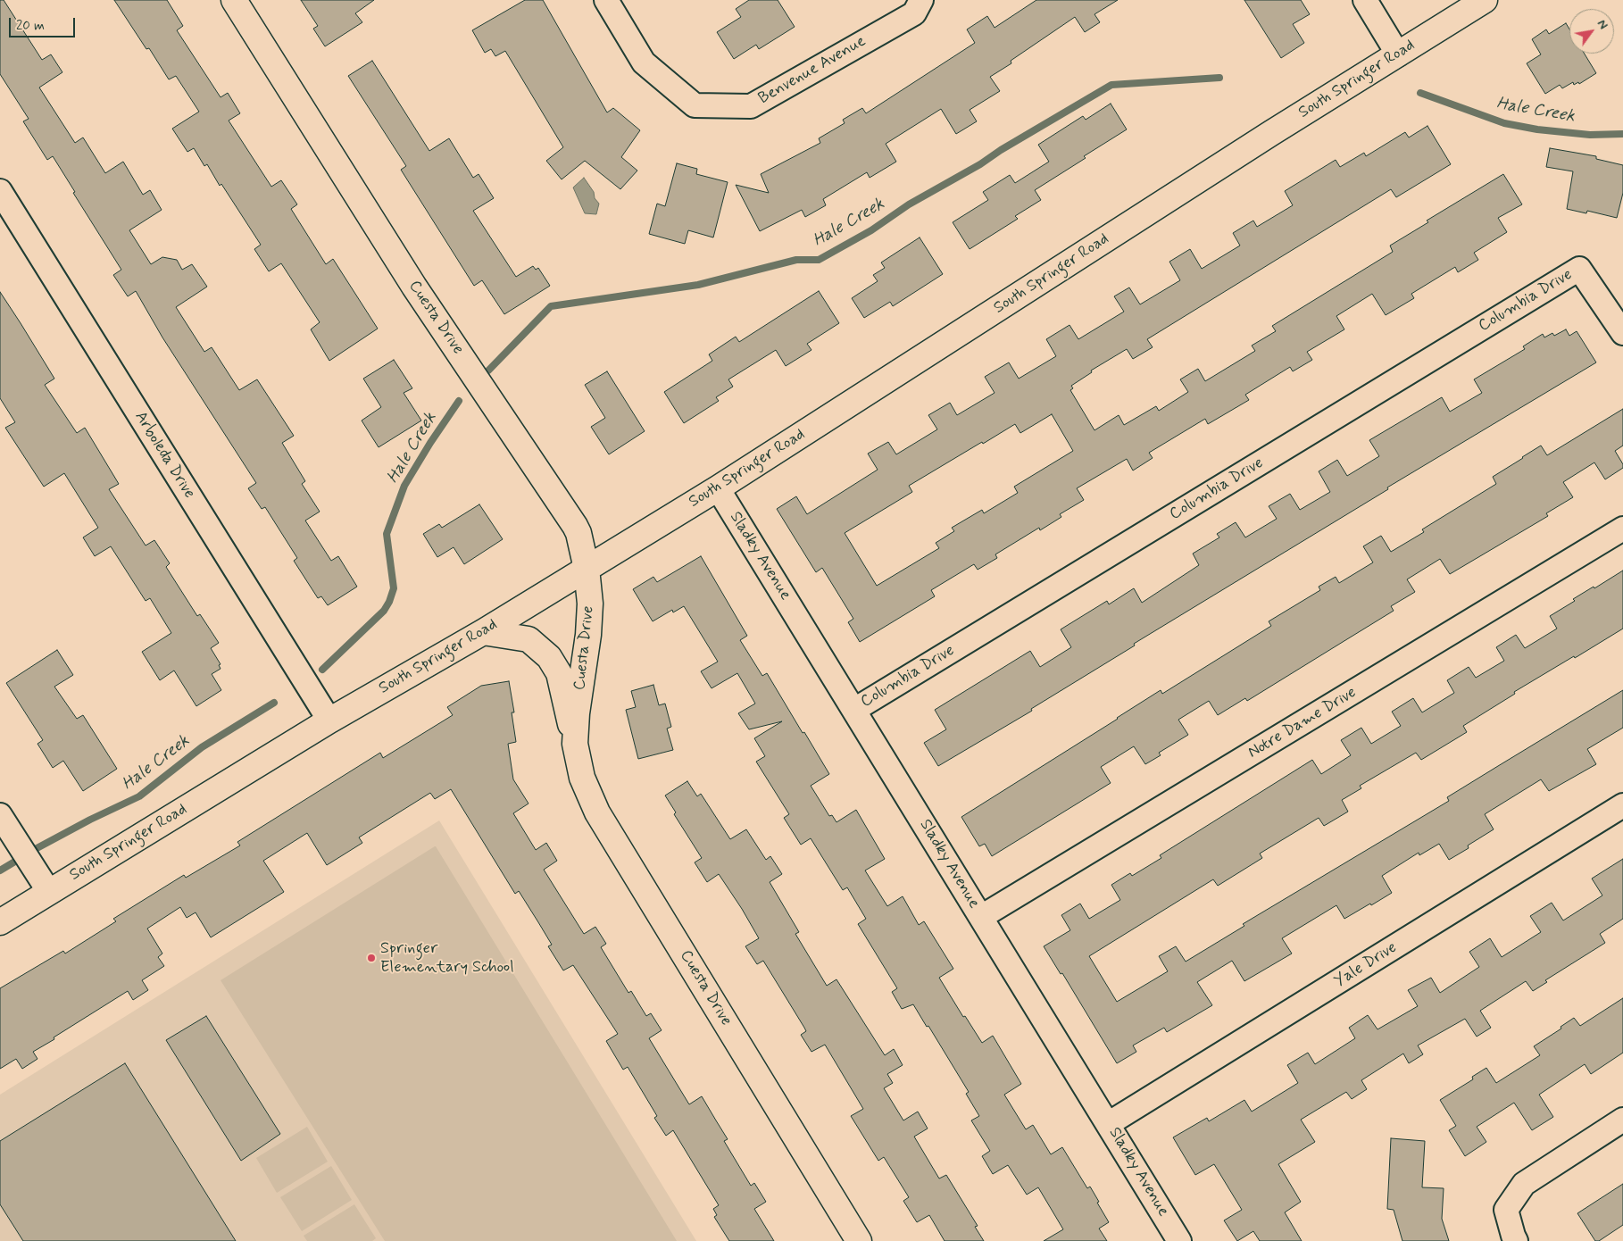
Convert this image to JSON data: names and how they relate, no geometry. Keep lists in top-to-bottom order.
{
  "streets": {
    "street": [
      "Benvenue Avenue",
      "South Springer Road",
      "Columbia Drive",
      "Cuesta Drive",
      "Arboleda Drive",
      "Sladky Avenue",
      "Notre Dame Drive",
      "Yale Drive"
    ]
  },
  "crossings": [
    ["South Springer Road", "Cuesta Drive"],
    ["South Springer Road", "Arboleda Drive"],
    ["South Springer Road", "Sladky Avenue"],
    ["Columbia Drive", "Sladky Avenue"],
    ["Sladky Avenue", "Notre Dame Drive"],
    ["Sladky Avenue", "Yale Drive"]
  ],
  "water": ["Hale Creek"],
  "places": ["Springer Elementary School"],
  "scale_bar": "20 m",
  "north": "top right"
}
